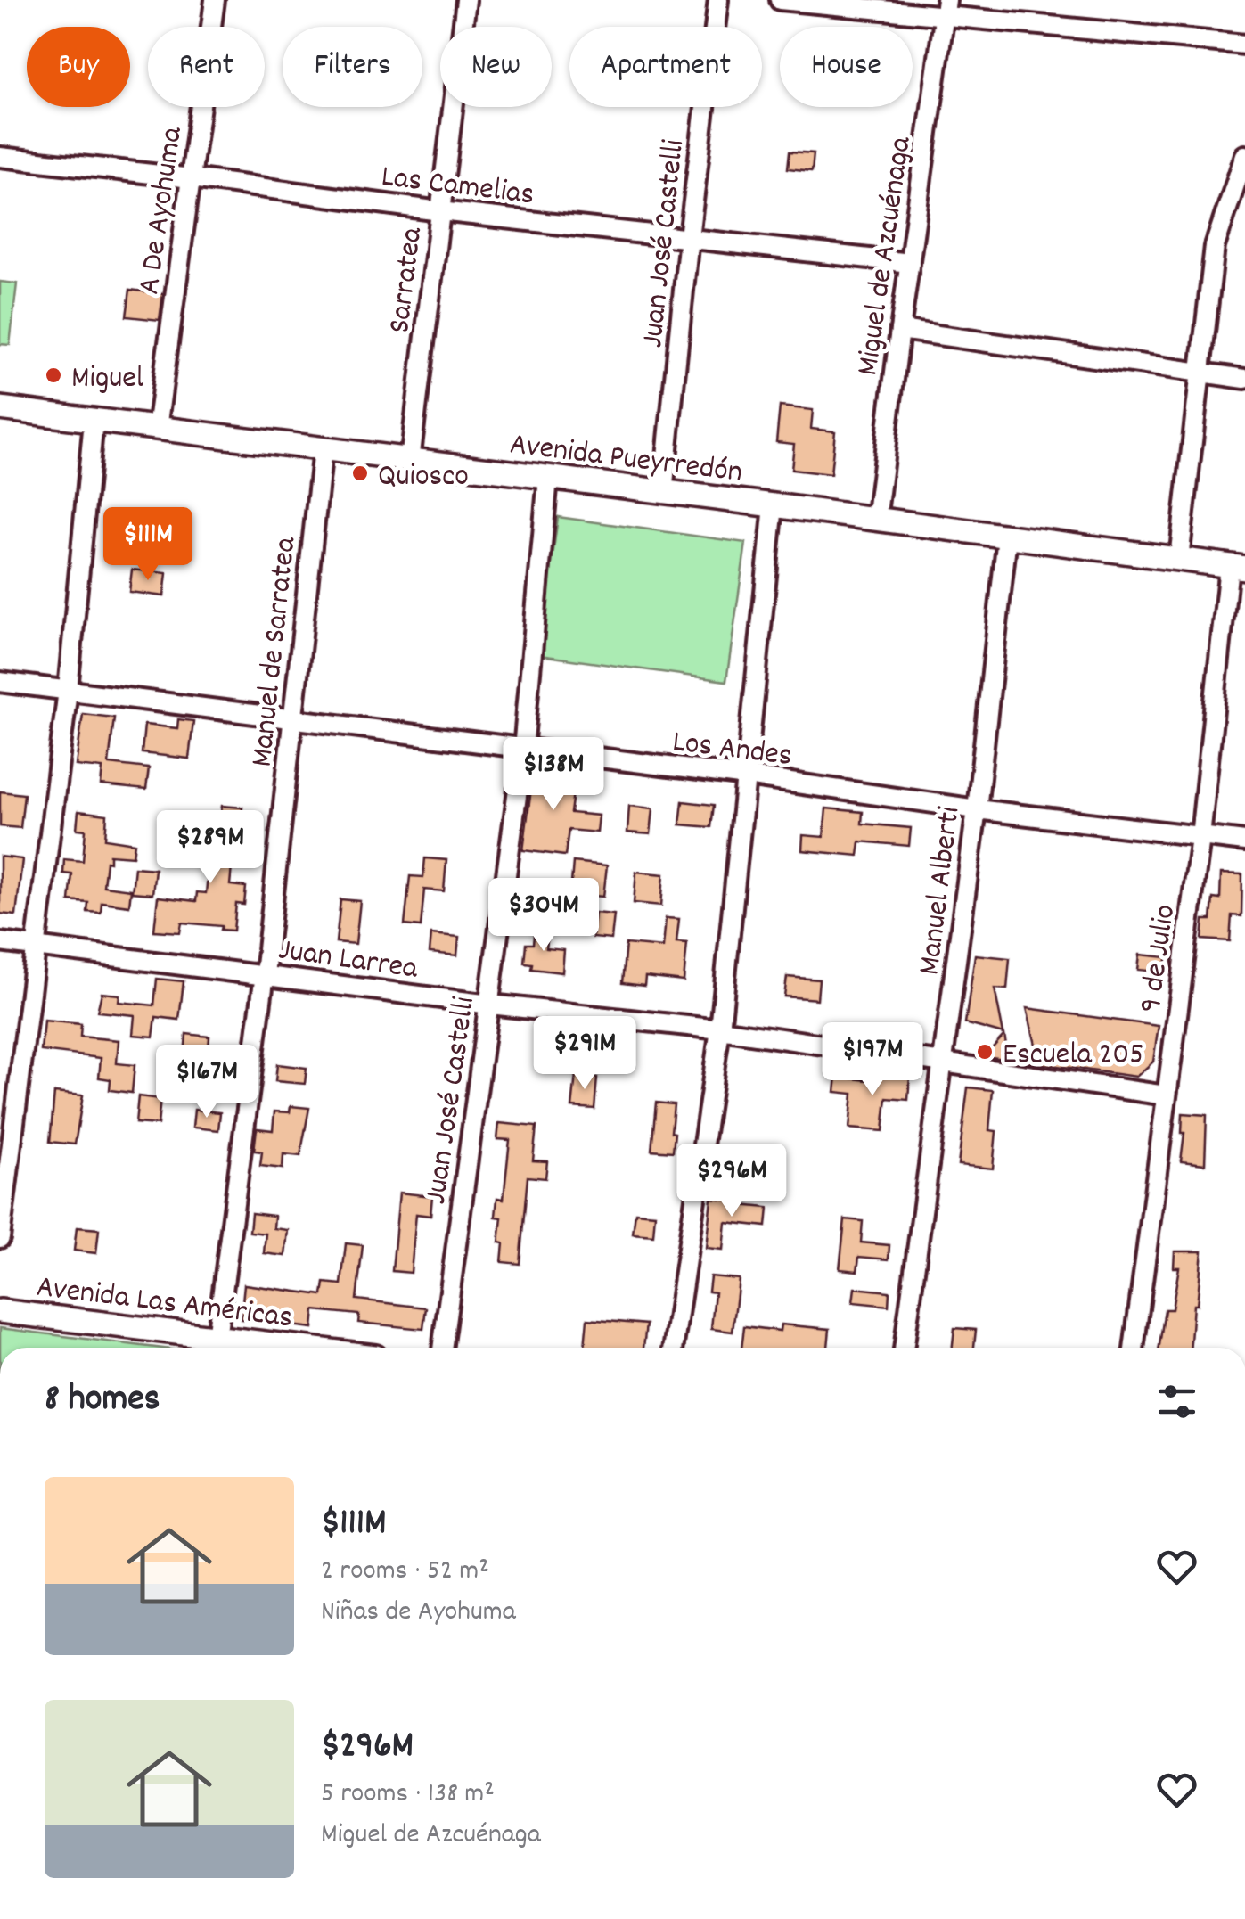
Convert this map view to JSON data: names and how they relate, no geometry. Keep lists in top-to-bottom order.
{
  "streets": {
    "main road": ["Avenida Pueyrredón", "Avenida Las Américas"],
    "street": [
      "Las Camelias",
      "A De Ayohuma",
      "Juan José Castelli",
      "Miguel de Azcuénaga",
      "Sarratea",
      "Manuel de Sarratea",
      "Los Andes",
      "Manuel Alberti",
      "Juan Larrea",
      "9 de Julio"
    ]
  },
  "crossings": [
    ["Las Camelias", "A De Ayohuma"],
    ["Las Camelias", "Juan José Castelli"],
    ["Las Camelias", "Miguel de Azcuénaga"],
    ["Las Camelias", "Sarratea"],
    ["A De Ayohuma", "Avenida Pueyrredón"],
    ["Juan José Castelli", "Avenida Pueyrredón"],
    ["Juan José Castelli", "Los Andes"],
    ["Juan José Castelli", "Juan Larrea"],
    ["Miguel de Azcuénaga", "Avenida Pueyrredón"],
    ["Sarratea", "Avenida Pueyrredón"],
    ["Avenida Pueyrredón", "Manuel de Sarratea"],
    ["Avenida Pueyrredón", "Manuel Alberti"],
    ["Avenida Pueyrredón", "9 de Julio"],
    ["Manuel de Sarratea", "Los Andes"],
    ["Manuel de Sarratea", "Juan Larrea"],
    ["Manuel de Sarratea", "Avenida Las Américas"],
    ["Los Andes", "Manuel Alberti"],
    ["Los Andes", "9 de Julio"],
    ["Manuel Alberti", "Juan Larrea"],
    ["Juan Larrea", "9 de Julio"]
  ],
  "places": ["Miguel", "Quiosco", "Escuela 205"],
  "page": {
    "chip": [
      "Buy",
      "Rent",
      "Filters",
      "New",
      "Apartment",
      "House"
    ],
    "price": [
      "$111M",
      "$138M",
      "$289M",
      "$304M",
      "$291M",
      "$197M",
      "$167M",
      "$296M"
    ],
    "heading": "8 homes",
    "list": [
      {
        "name": "$111M",
        "note": "2 rooms · 52 m² · Niñas de Ayohuma"
      },
      {
        "name": "$296M",
        "note": "5 rooms · 138 m² · Miguel de Azcuénaga"
      }
    ]
  }
}
